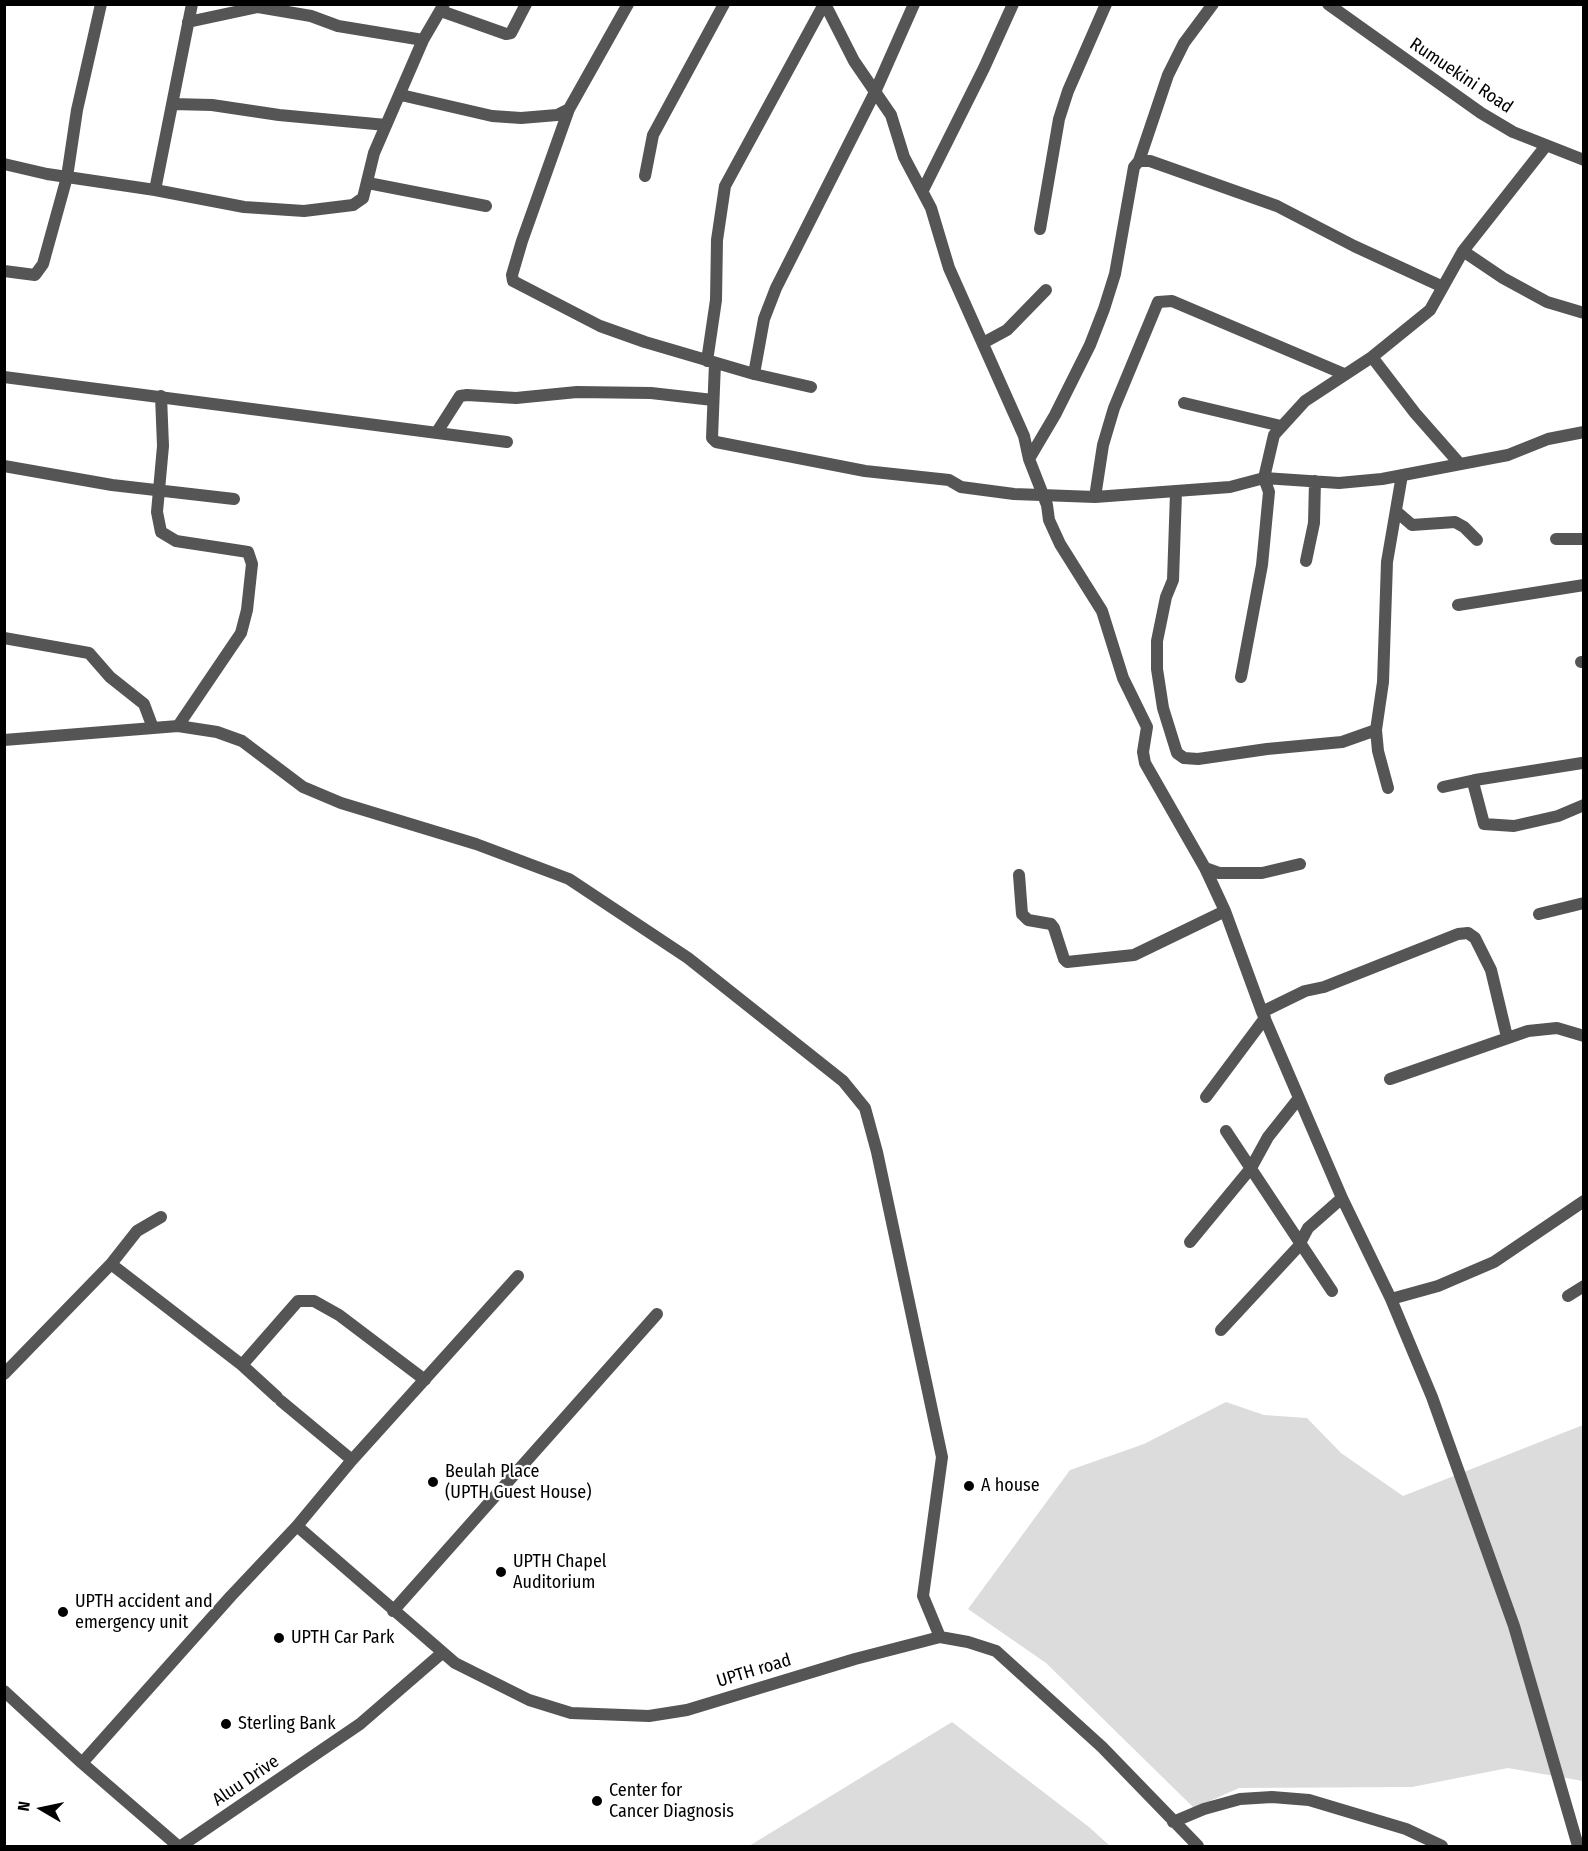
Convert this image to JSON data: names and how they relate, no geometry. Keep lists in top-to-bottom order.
{
  "streets": {
    "street": ["Rumuekini Road", "UPTH road", "Aluu Drive"]
  },
  "crossings": [
    ["UPTH road", "Aluu Drive"]
  ],
  "places": [
    "Beulah Place (UPTH Guest House)",
    "A house",
    "UPTH Chapel Auditorium",
    "UPTH accident and emergency unit",
    "UPTH Car Park",
    "Sterling Bank",
    "Center for Cancer Diagnosis"
  ],
  "north": "left"
}
